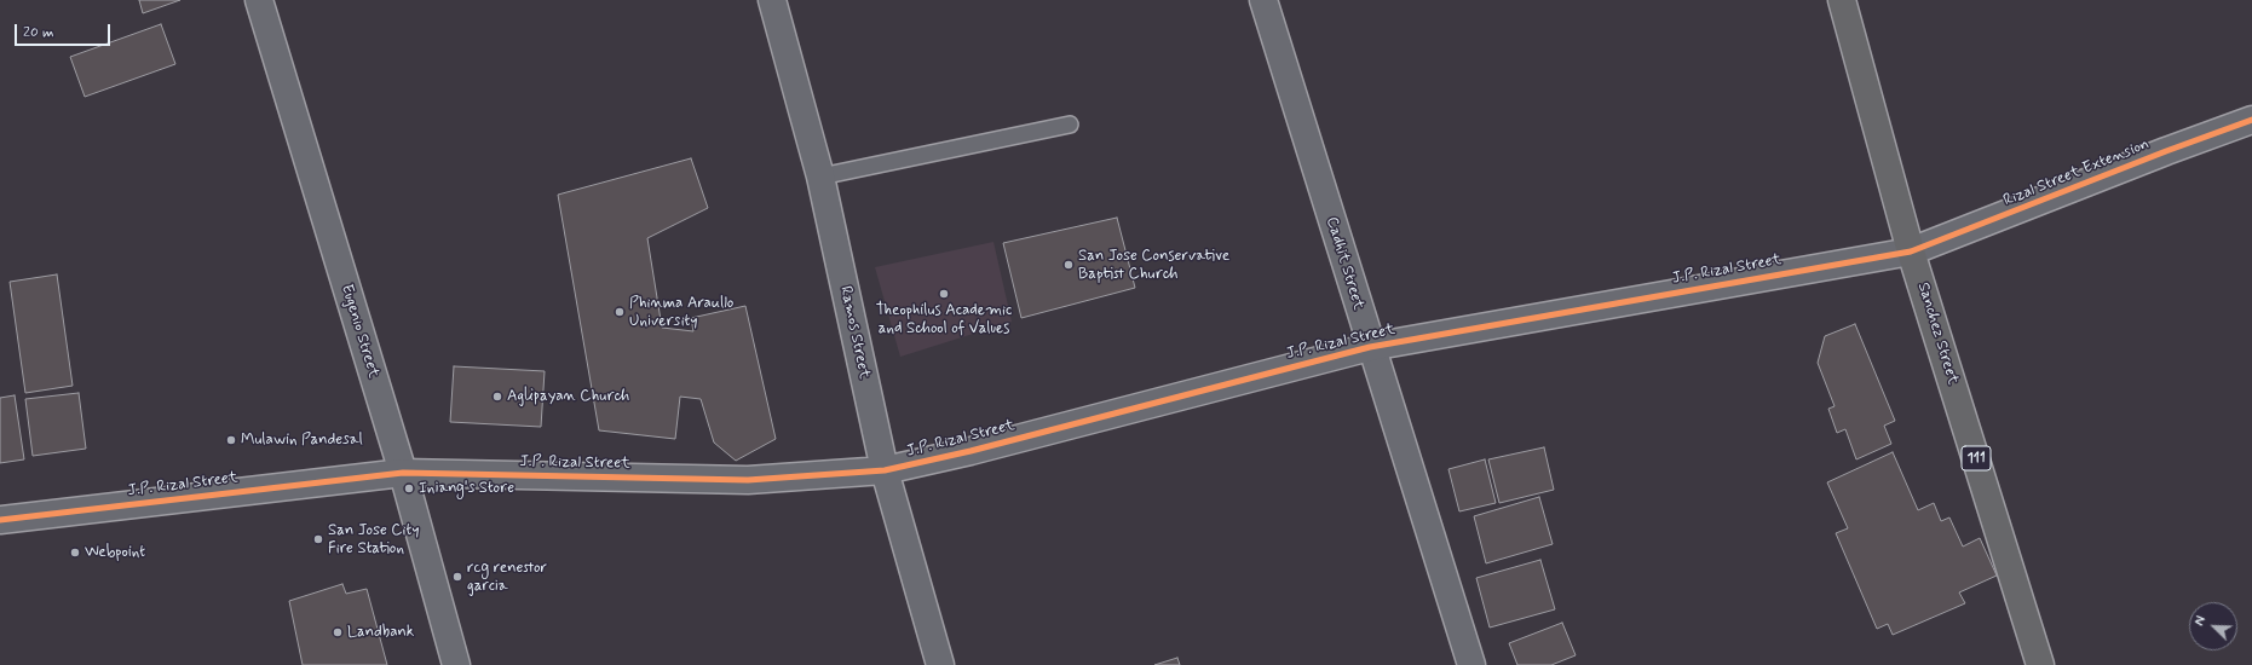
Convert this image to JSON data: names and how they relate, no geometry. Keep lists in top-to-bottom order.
{
  "streets": {
    "main road": ["Sanchez Street", "111"],
    "street": [
      "Rizal Street Extension",
      "Cadhit Street",
      "J.P. Rizal Street",
      "Eugenio Street",
      "Ramos Street"
    ]
  },
  "crossings": [
    ["Rizal Street Extension", "J.P. Rizal Street"],
    ["Rizal Street Extension", "Sanchez Street"],
    ["Cadhit Street", "J.P. Rizal Street"],
    ["J.P. Rizal Street", "Eugenio Street"],
    ["J.P. Rizal Street", "Ramos Street"],
    ["J.P. Rizal Street", "Sanchez Street"]
  ],
  "places": [
    "San Jose Conservative Baptist Church",
    "Theophilus Academic and School of Values",
    "Phinma Araullo University",
    "Aglipayan Church",
    "Mulawin Pandesal",
    "Iniang's Store",
    "San Jose City Fire Station",
    "Webpoint",
    "rcg renestor garcia",
    "Landbank"
  ],
  "scale_bar": "20 m",
  "north": "top left"
}
